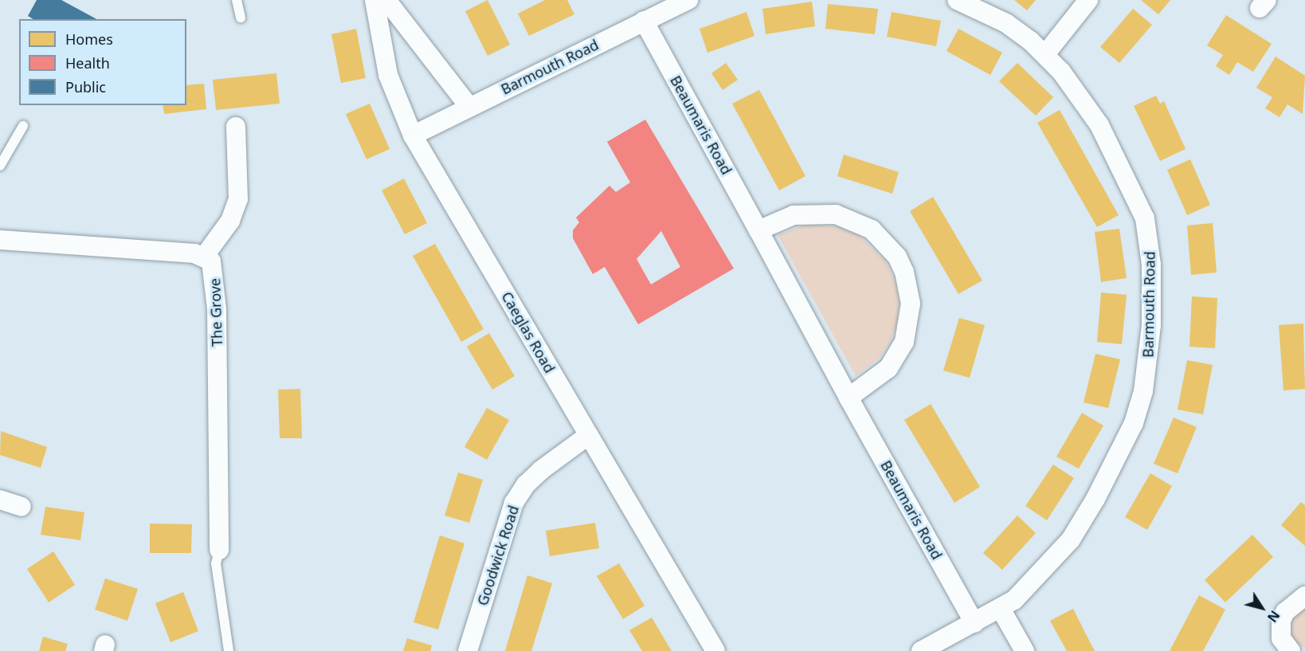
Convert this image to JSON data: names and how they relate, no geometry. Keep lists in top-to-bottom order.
{
  "streets": {
    "street": [
      "Barmouth Road",
      "Beaumaris Road",
      "The Grove",
      "Caeglas Road",
      "Goodwick Road"
    ]
  },
  "crossings": [
    ["Barmouth Road", "Beaumaris Road"],
    ["Barmouth Road", "Caeglas Road"],
    ["Caeglas Road", "Goodwick Road"]
  ],
  "legend": ["Homes", "Health", "Public"],
  "north": "bottom right"
}
